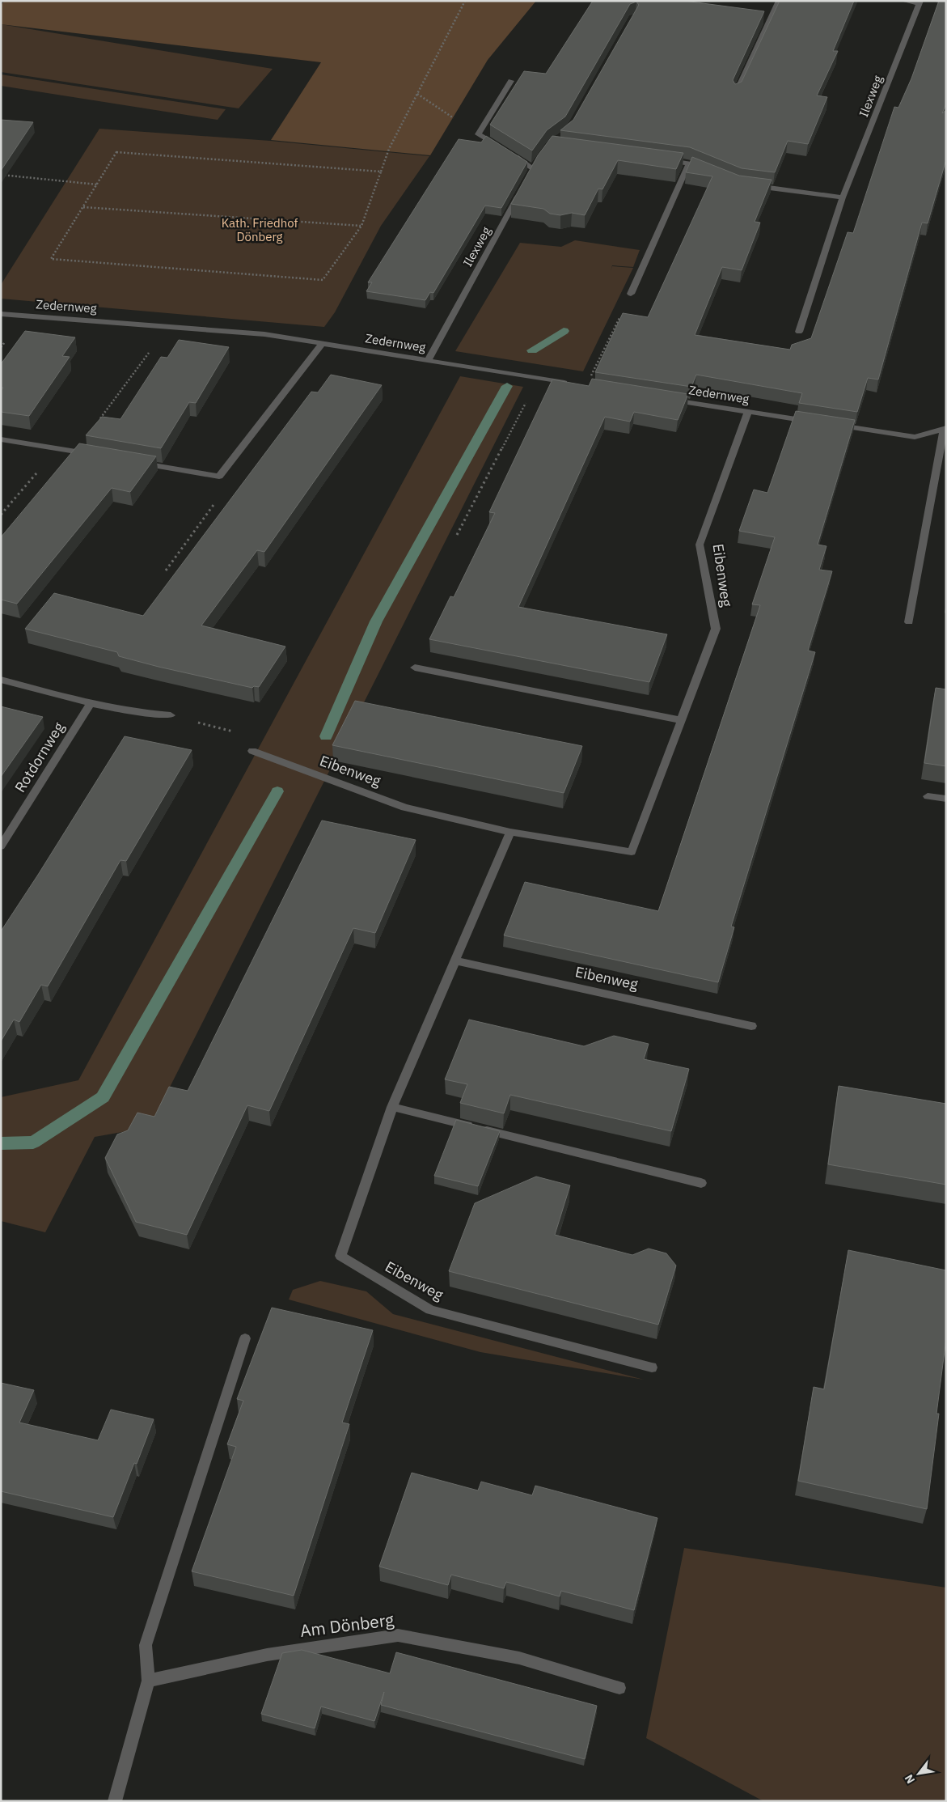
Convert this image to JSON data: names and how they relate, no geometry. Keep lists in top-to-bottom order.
{
  "streets": {
    "street": [
      "Ilexweg",
      "Zedernweg",
      "Eibenweg",
      "Rotdornweg",
      "Am Dönberg"
    ]
  },
  "crossings": [
    ["Ilexweg", "Zedernweg"],
    ["Zedernweg", "Eibenweg"]
  ],
  "parks": ["Kath. Friedhof Dönberg"],
  "north": "bottom left"
}
